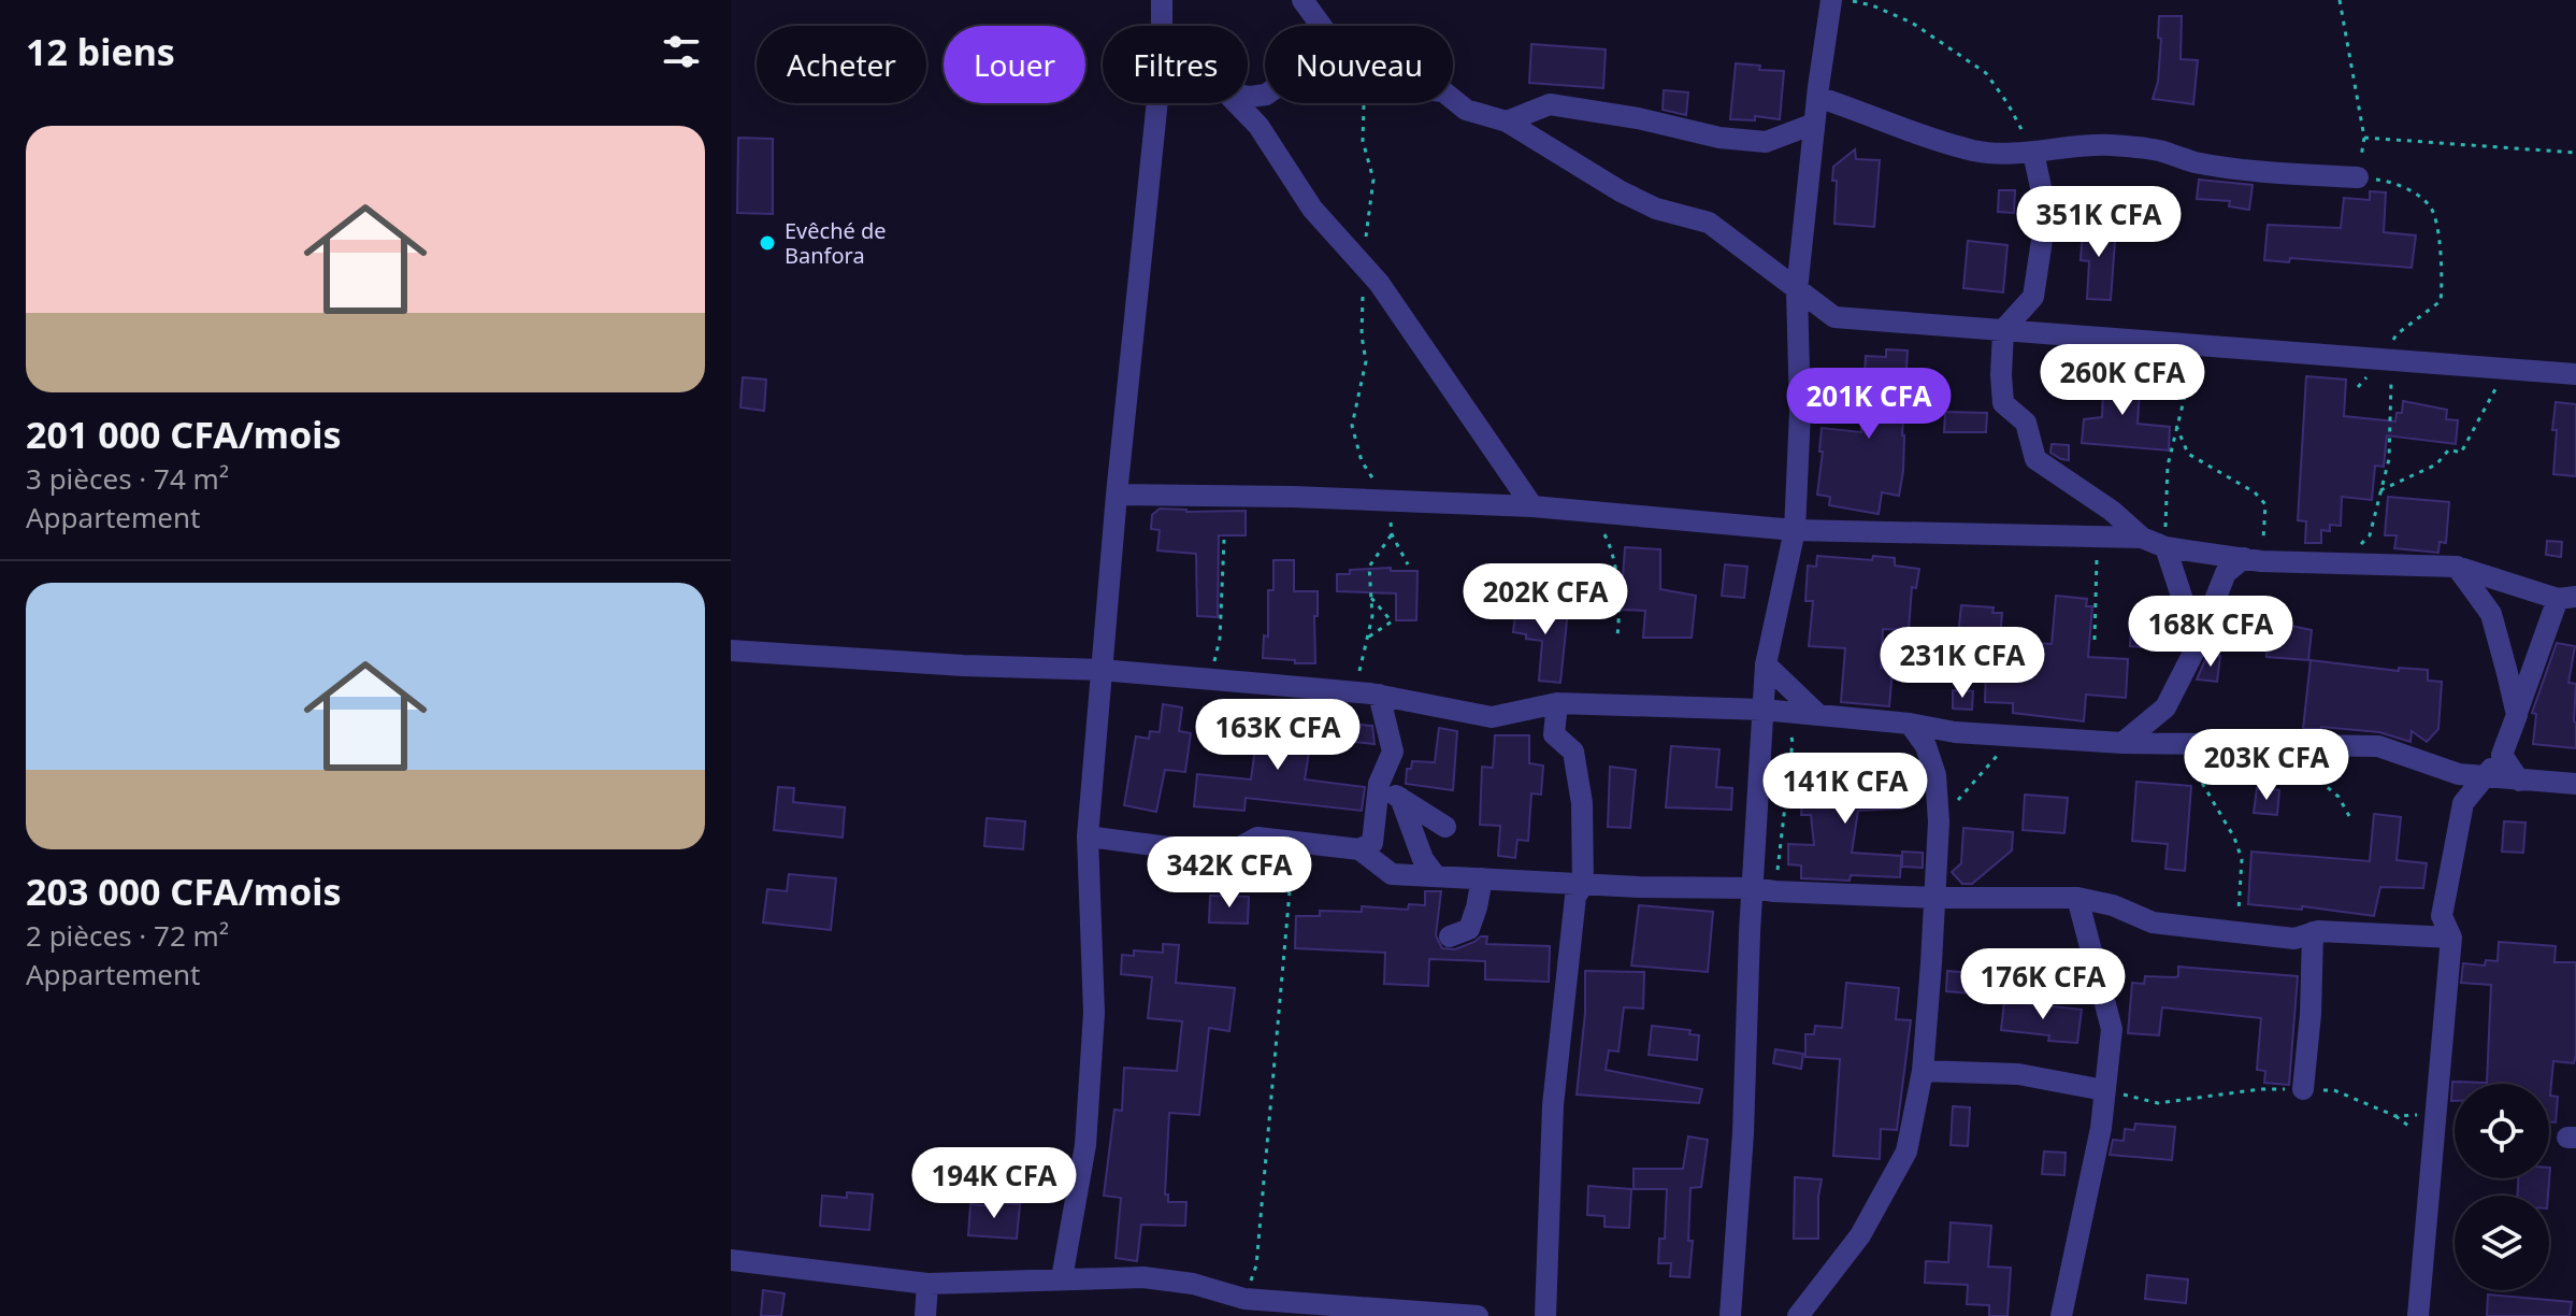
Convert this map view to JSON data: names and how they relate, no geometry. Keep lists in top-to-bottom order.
{
  "places": ["Evêché de Banfora"],
  "page": {
    "heading": "12 biens",
    "chip": [
      "Acheter",
      "Louer",
      "Filtres",
      "Nouveau"
    ],
    "list": [
      {
        "name": "201 000 CFA/mois",
        "note": "3 pièces · 74 m² · Appartement"
      },
      {
        "name": "203 000 CFA/mois",
        "note": "2 pièces · 72 m² · Appartement"
      }
    ],
    "price": [
      "351K CFA",
      "260K CFA",
      "201K CFA",
      "202K CFA",
      "168K CFA",
      "231K CFA",
      "163K CFA",
      "203K CFA",
      "141K CFA",
      "342K CFA",
      "176K CFA",
      "194K CFA"
    ]
  }
}
